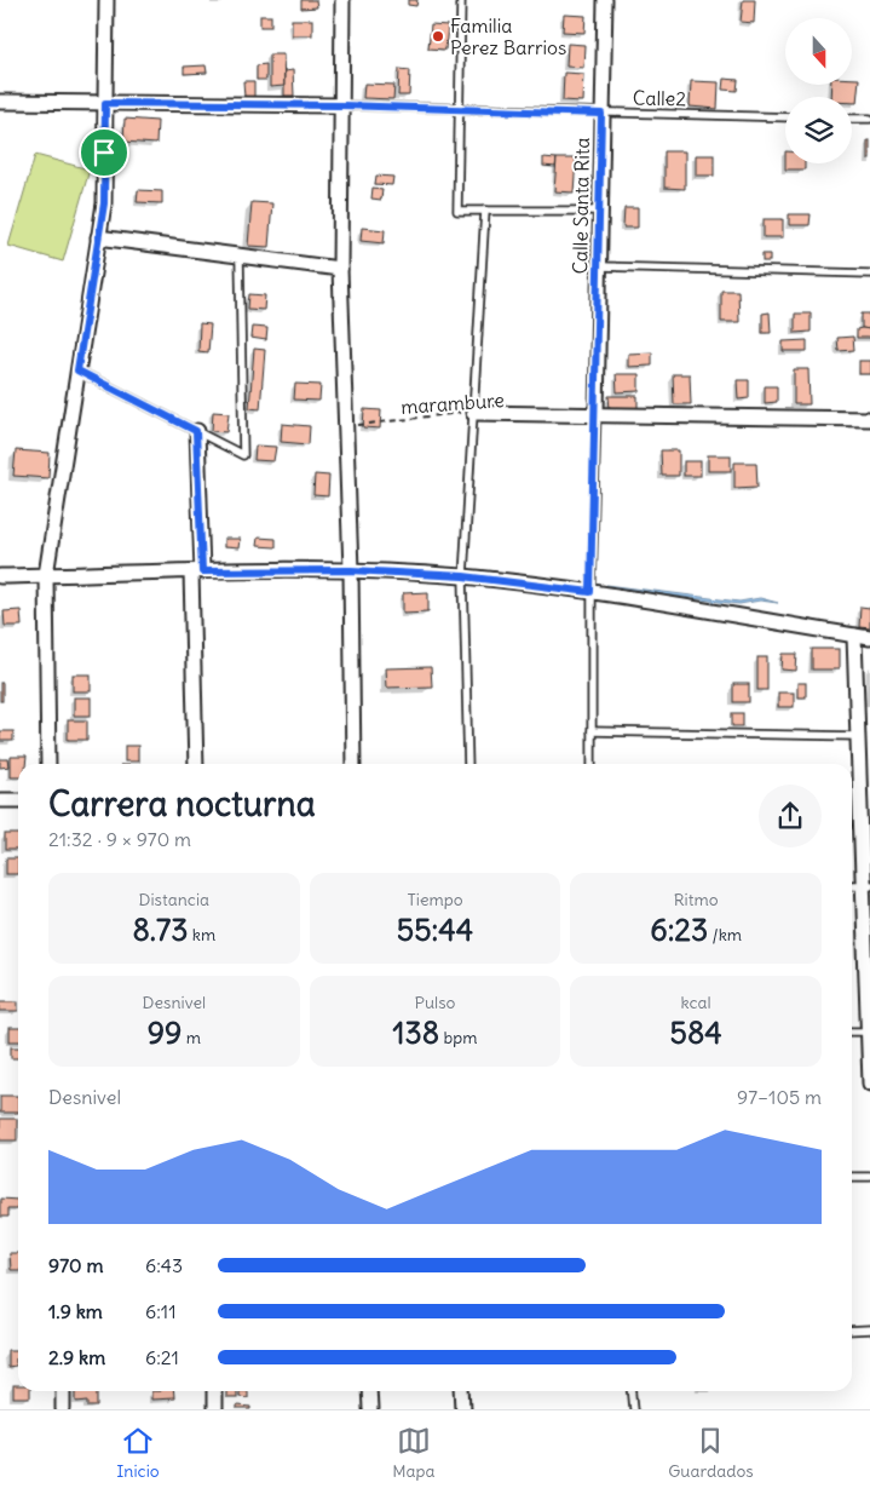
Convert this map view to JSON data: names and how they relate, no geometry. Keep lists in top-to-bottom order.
{
  "streets": {
    "street": ["Calle Santa Rita"],
    "lane": ["Calle2"],
    "path": ["marambure"]
  },
  "crossings": [
    ["Calle2", "Calle Santa Rita"]
  ],
  "places": ["Familia Perez Barrios"],
  "north": "bottom",
  "page": {
    "heading": ["Carrera nocturna", "21:32 · 9 × 970 m"],
    "stats": [
      ["Distancia", "8.73 km"],
      ["Tiempo", "55:44"],
      ["Ritmo", "6:23 /km"],
      ["Desnivel", "99 m"],
      ["Pulso", "138 bpm"],
      ["kcal", "584"]
    ],
    "chart": ["Desnivel", "97–105 m"],
    "list": [
      {
        "name": "970 m",
        "note": "6:43"
      },
      {
        "name": "1.9 km",
        "note": "6:11"
      },
      {
        "name": "2.9 km",
        "note": "6:21"
      }
    ],
    "tabs": ["Inicio", "Mapa", "Guardados"]
  }
}
